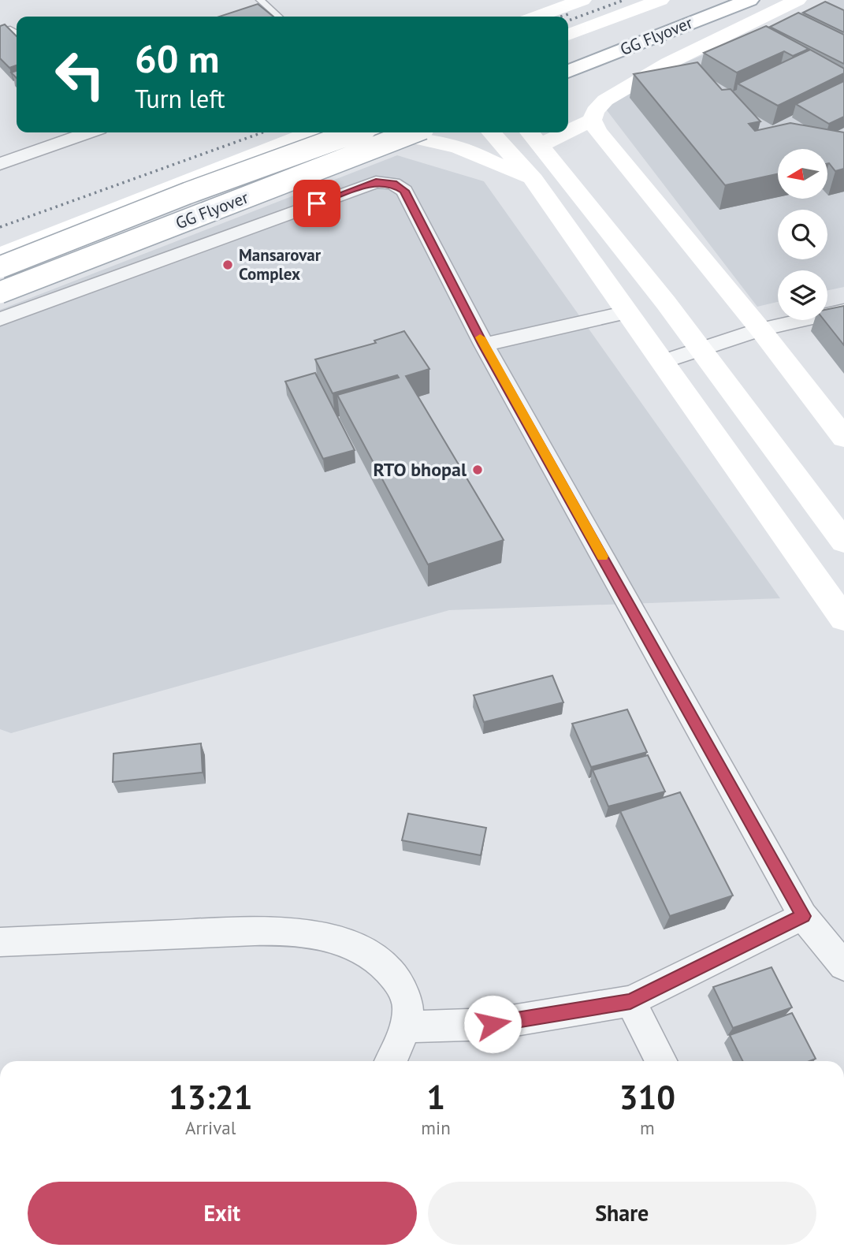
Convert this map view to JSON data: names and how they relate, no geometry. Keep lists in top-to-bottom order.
{
  "streets": {
    "main road": ["GG Flyover"]
  },
  "places": ["Mansarovar Complex", "RTO bhopal"],
  "north": "left",
  "page": {
    "turn": ["60 m", "Turn left"],
    "eta": [
      "13:21",
      "Arrival",
      "1",
      "min",
      "310",
      "m"
    ],
    "buttons": ["Exit", "Share"]
  }
}
